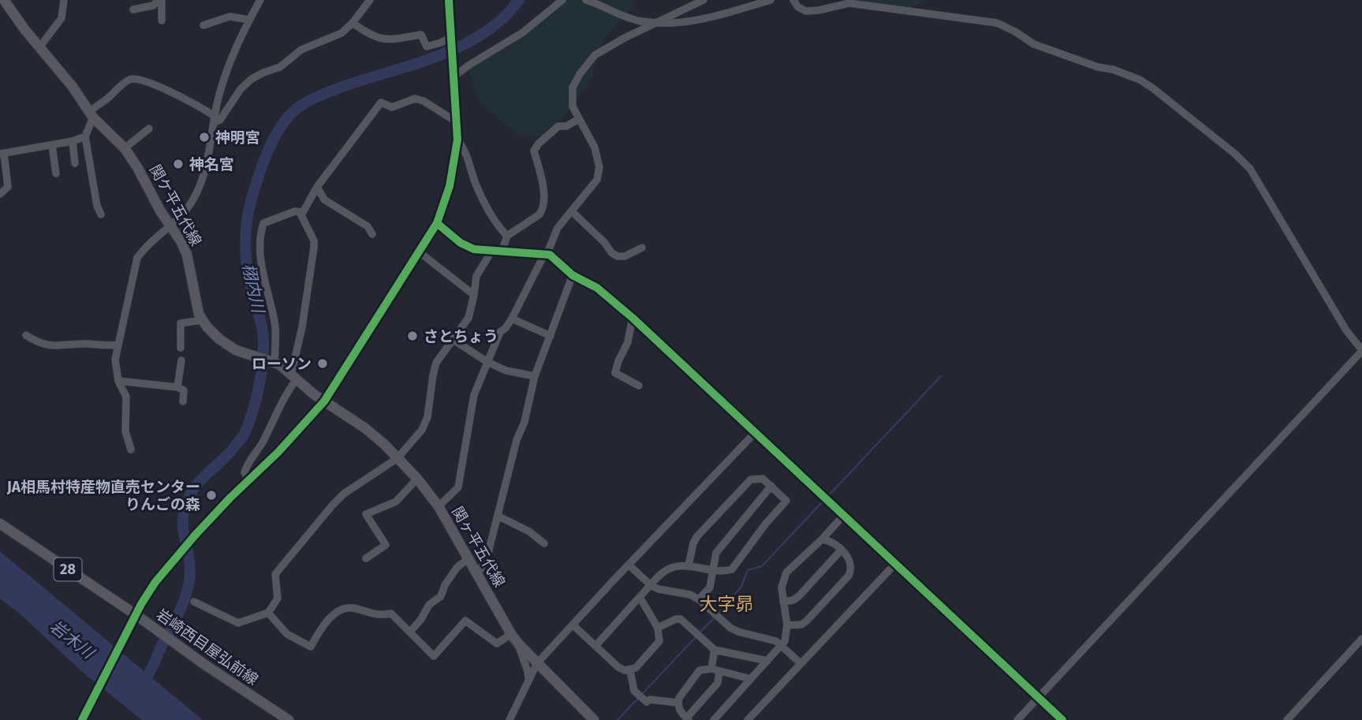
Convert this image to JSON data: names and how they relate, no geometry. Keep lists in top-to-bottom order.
{
  "streets": {
    "main road": [
      "関ケ平五代線",
      "関ヶ平五代線",
      "28",
      "岩崎西目屋弘前線"
    ]
  },
  "districts": ["大字昴"],
  "water": ["栩内川", "岩木川"],
  "places": [
    "神明宮",
    "神名宮",
    "さとちょう",
    "ローソン",
    "JA相馬村特産物直売センター りんごの森"
  ]
}
